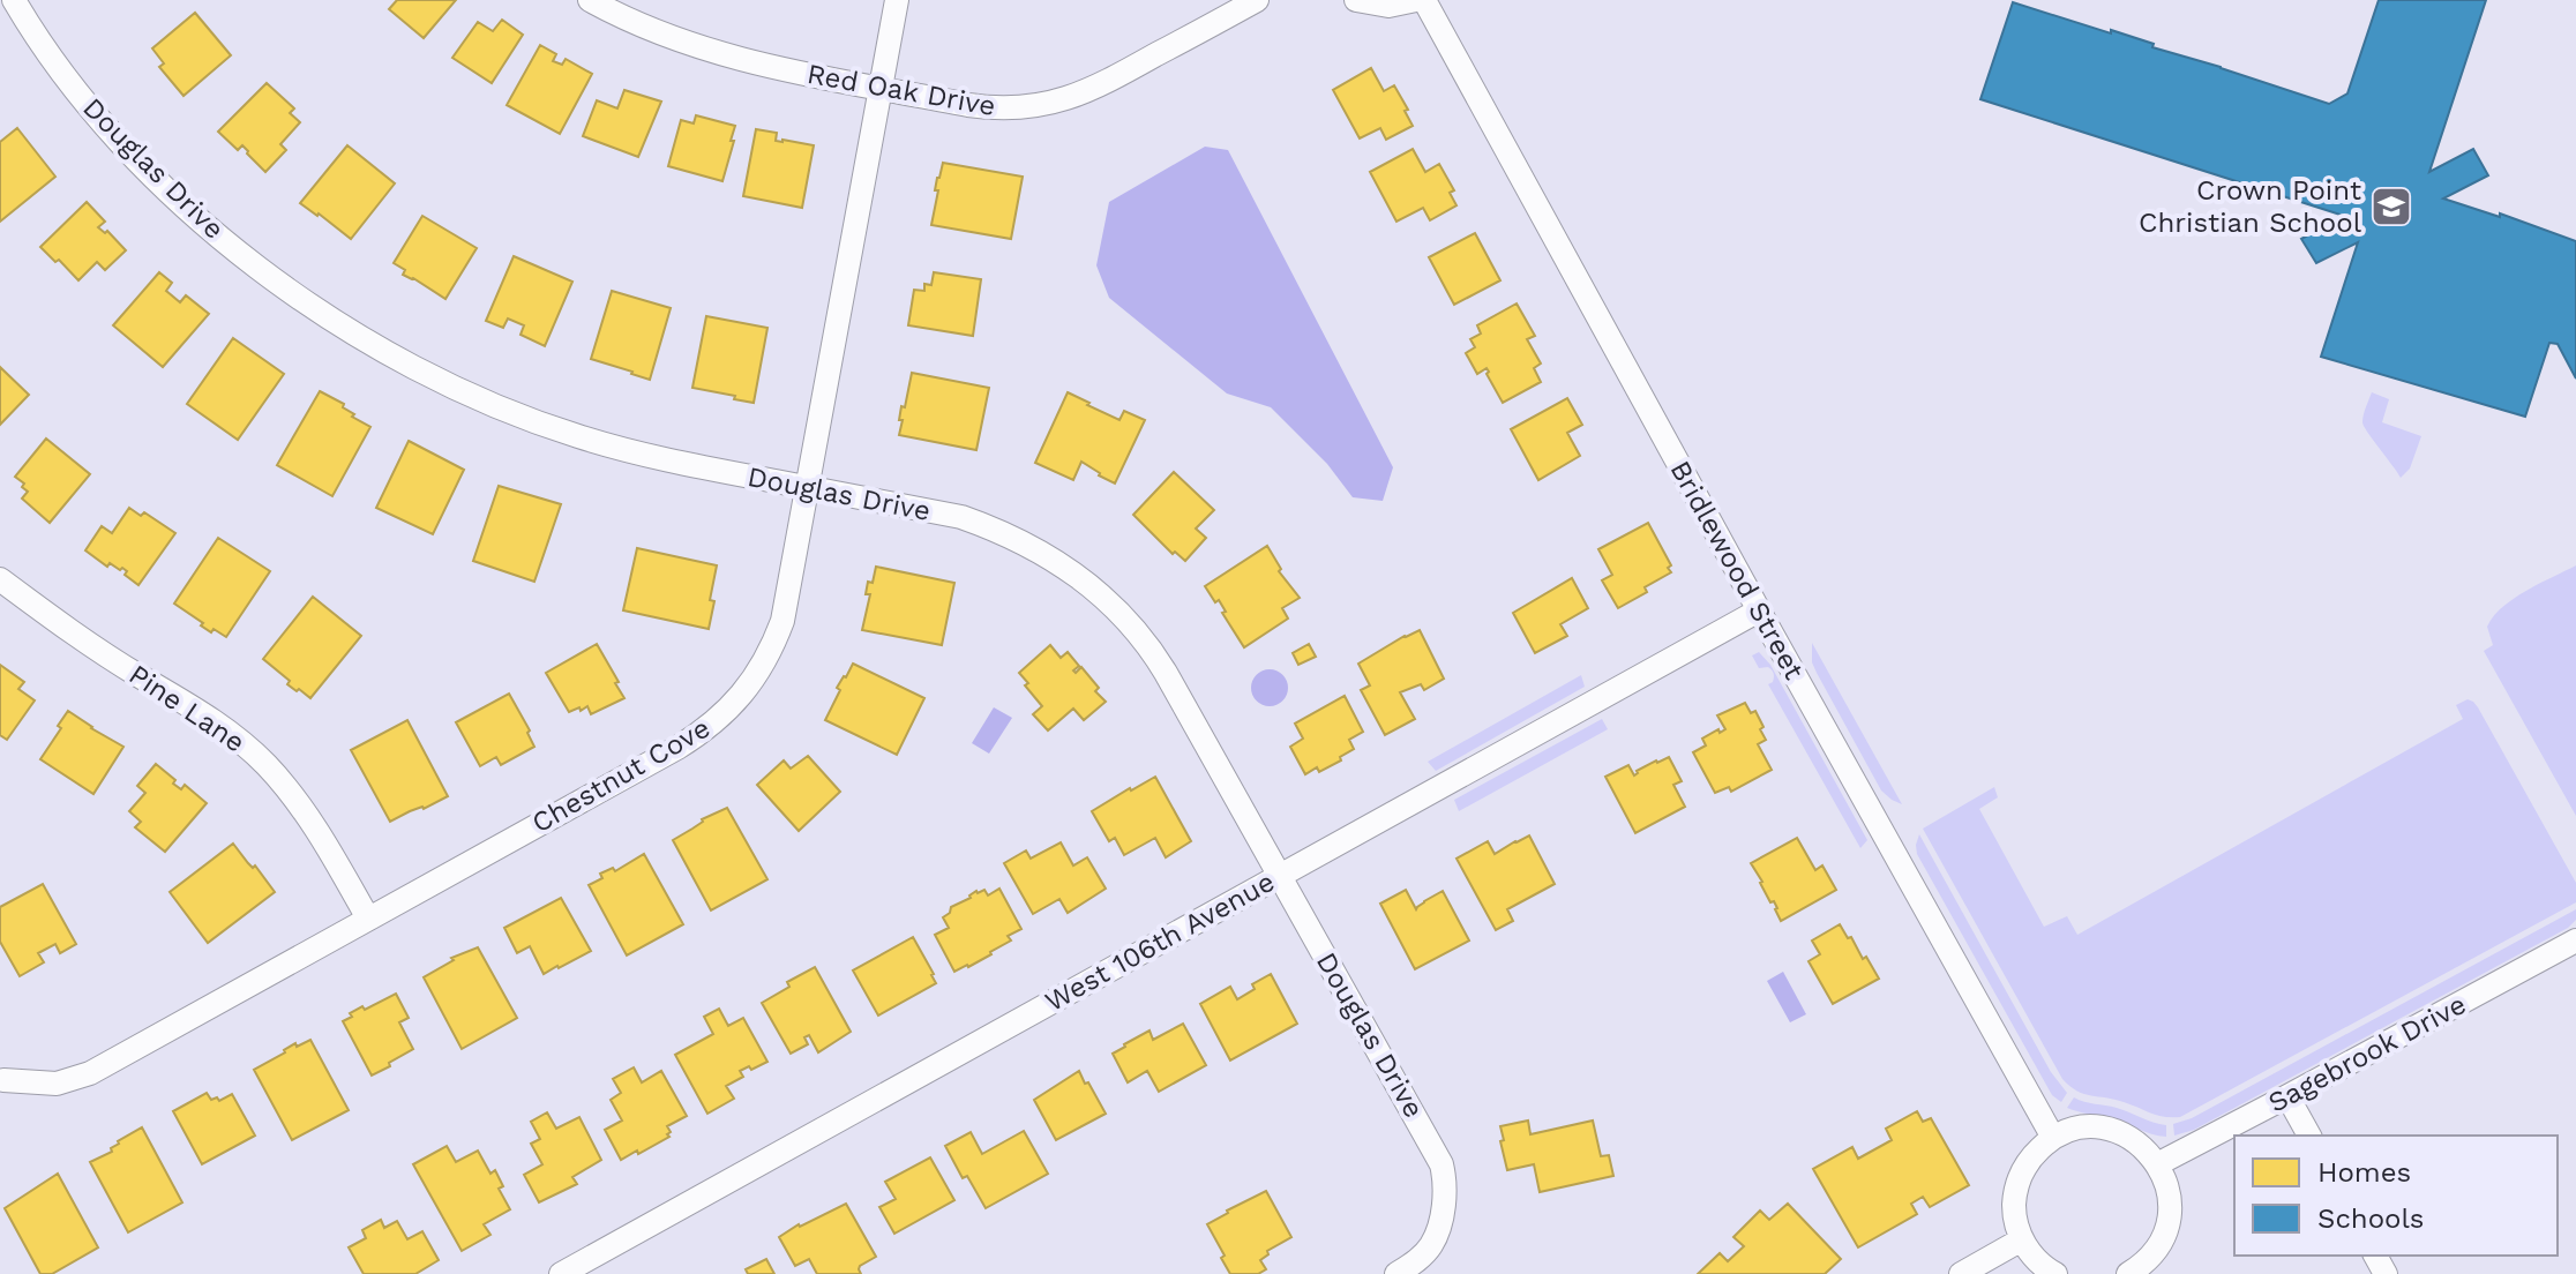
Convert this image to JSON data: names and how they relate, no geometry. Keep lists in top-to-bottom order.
{
  "streets": {
    "street": [
      "Red Oak Drive",
      "Douglas Drive",
      "Bridlewood Street",
      "Pine Lane",
      "Chestnut Cove",
      "West 106th Avenue",
      "Sagebrook Drive"
    ]
  },
  "crossings": [
    ["Red Oak Drive", "Chestnut Cove"],
    ["Douglas Drive", "Chestnut Cove"],
    ["Douglas Drive", "West 106th Avenue"],
    ["Bridlewood Street", "West 106th Avenue"],
    ["Pine Lane", "Chestnut Cove"]
  ],
  "places": {
    "school or university": ["Crown Point Christian School"]
  },
  "legend": ["Homes", "Schools"]
}
